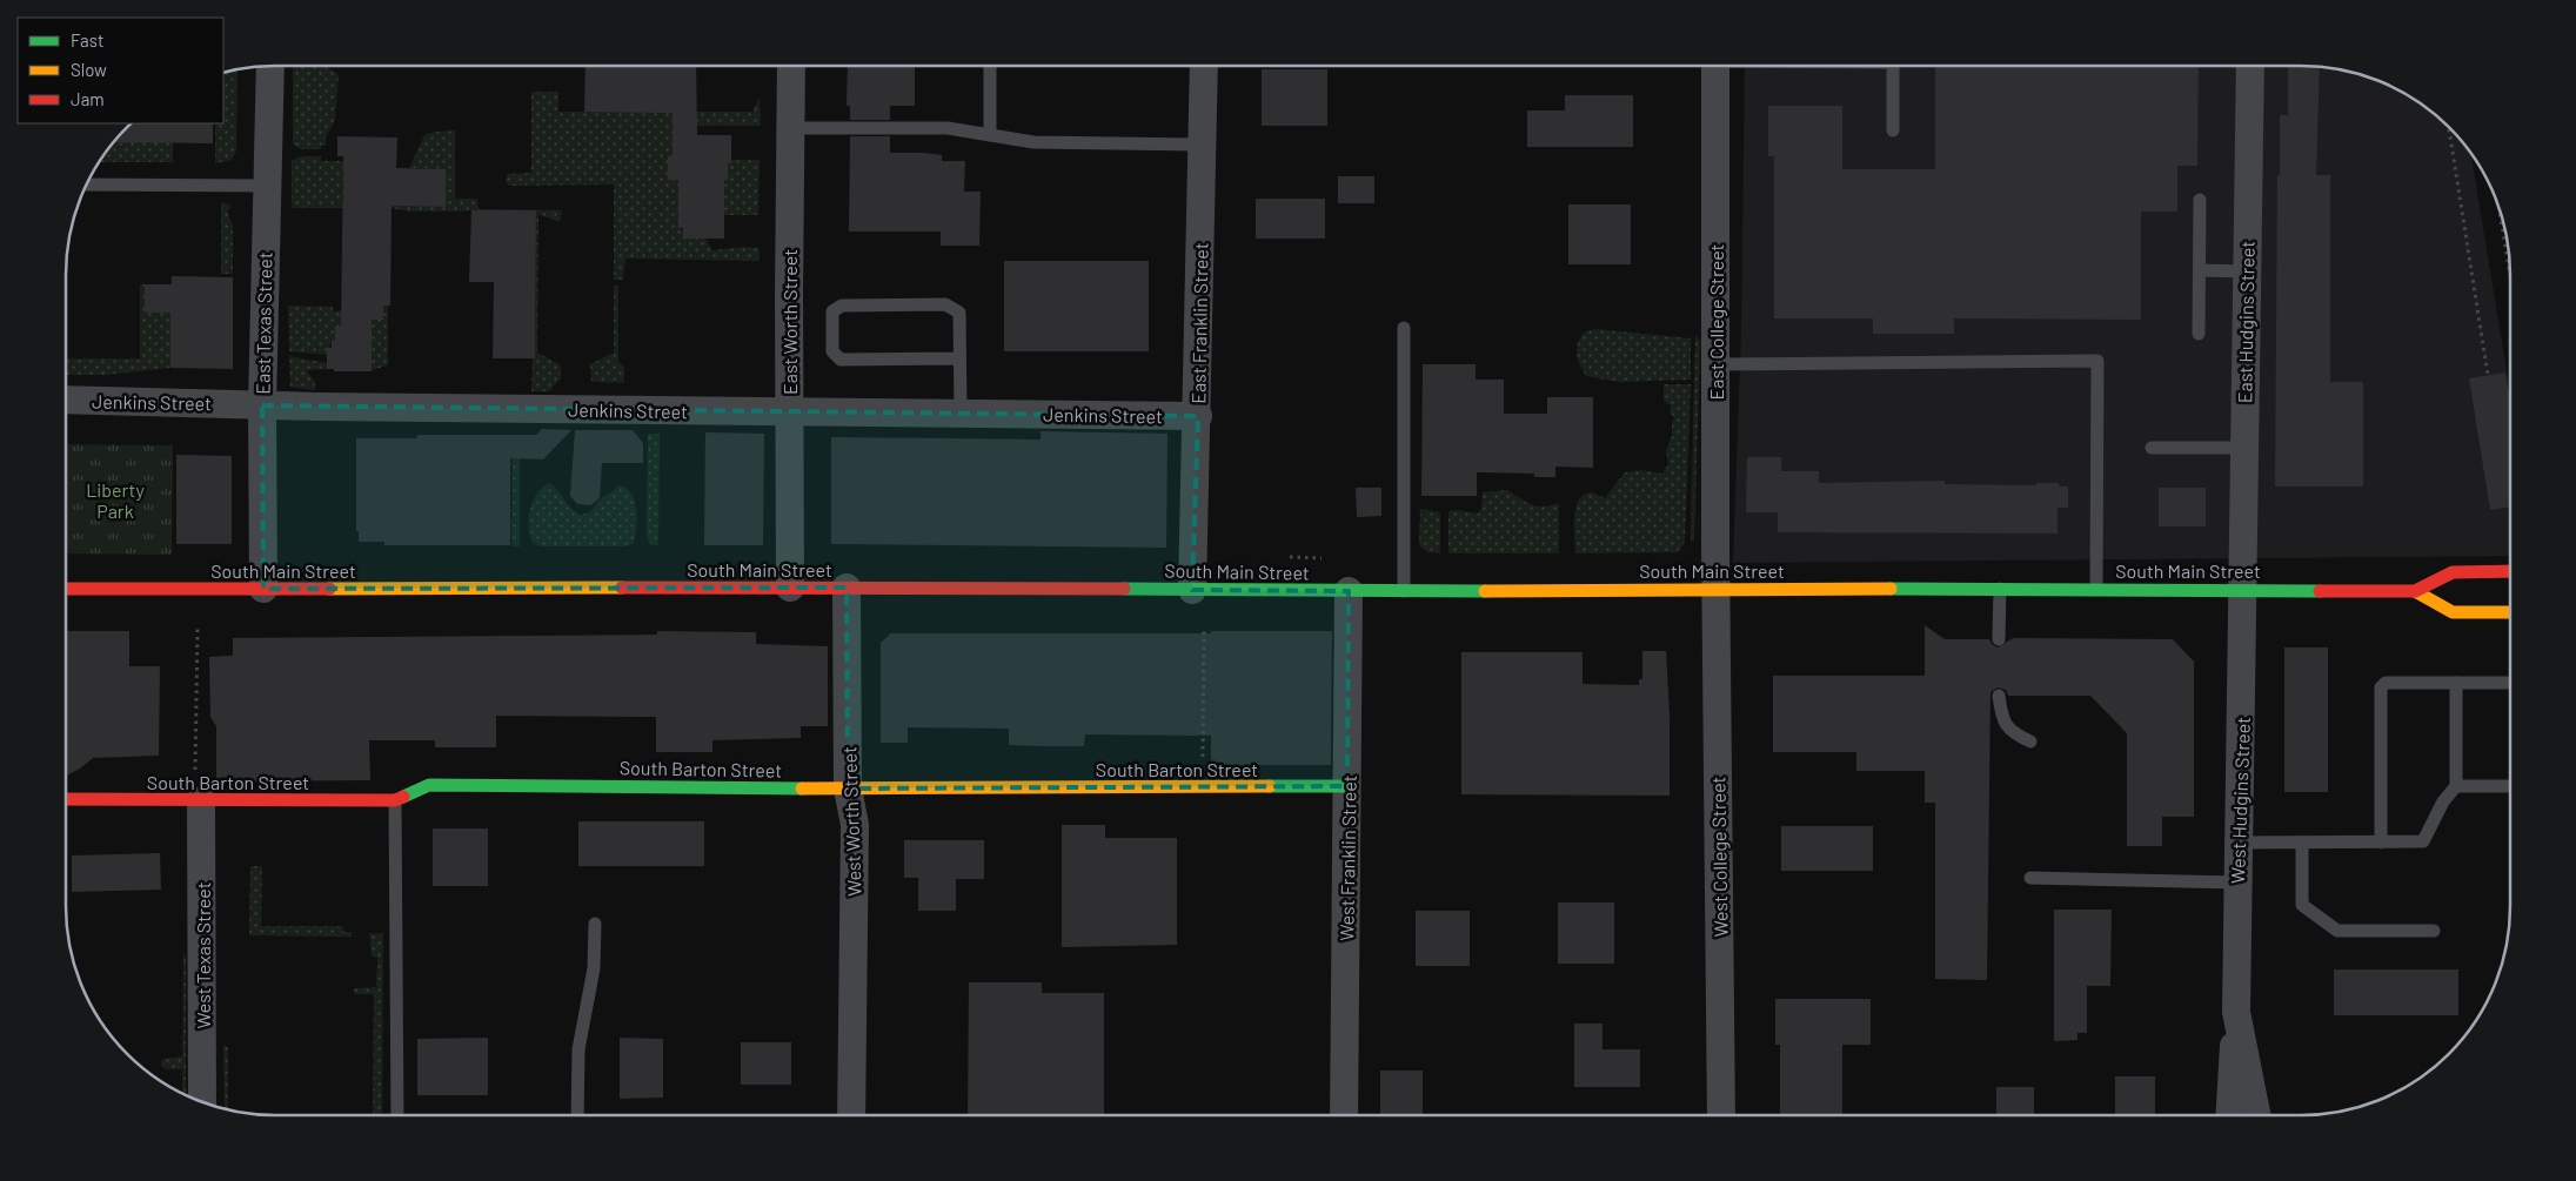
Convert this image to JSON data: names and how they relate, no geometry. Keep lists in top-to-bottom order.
{
  "streets": {
    "main road": ["South Main Street", "South Barton Street"],
    "street": [
      "East Worth Street",
      "East College Street",
      "East Hudgins Street",
      "East Texas Street",
      "East Franklin Street",
      "Jenkins Street",
      "West Hudgins Street",
      "West Worth Street",
      "West College Street",
      "West Franklin Street",
      "West Texas Street"
    ]
  },
  "crossings": [
    ["East Worth Street", "Jenkins Street"],
    ["East Worth Street", "South Main Street"],
    ["East College Street", "South Main Street"],
    ["East College Street", "West College Street"],
    ["East Hudgins Street", "South Main Street"],
    ["East Hudgins Street", "West Hudgins Street"],
    ["East Texas Street", "Jenkins Street"],
    ["East Texas Street", "South Main Street"],
    ["East Franklin Street", "Jenkins Street"],
    ["East Franklin Street", "South Main Street"],
    ["South Main Street", "West Hudgins Street"],
    ["South Main Street", "West Worth Street"],
    ["South Main Street", "West College Street"],
    ["South Main Street", "West Franklin Street"],
    ["South Barton Street", "West Worth Street"],
    ["South Barton Street", "West Franklin Street"],
    ["South Barton Street", "West Texas Street"]
  ],
  "parks": ["Liberty Park"],
  "legend": ["Fast", "Slow", "Jam"]
}
